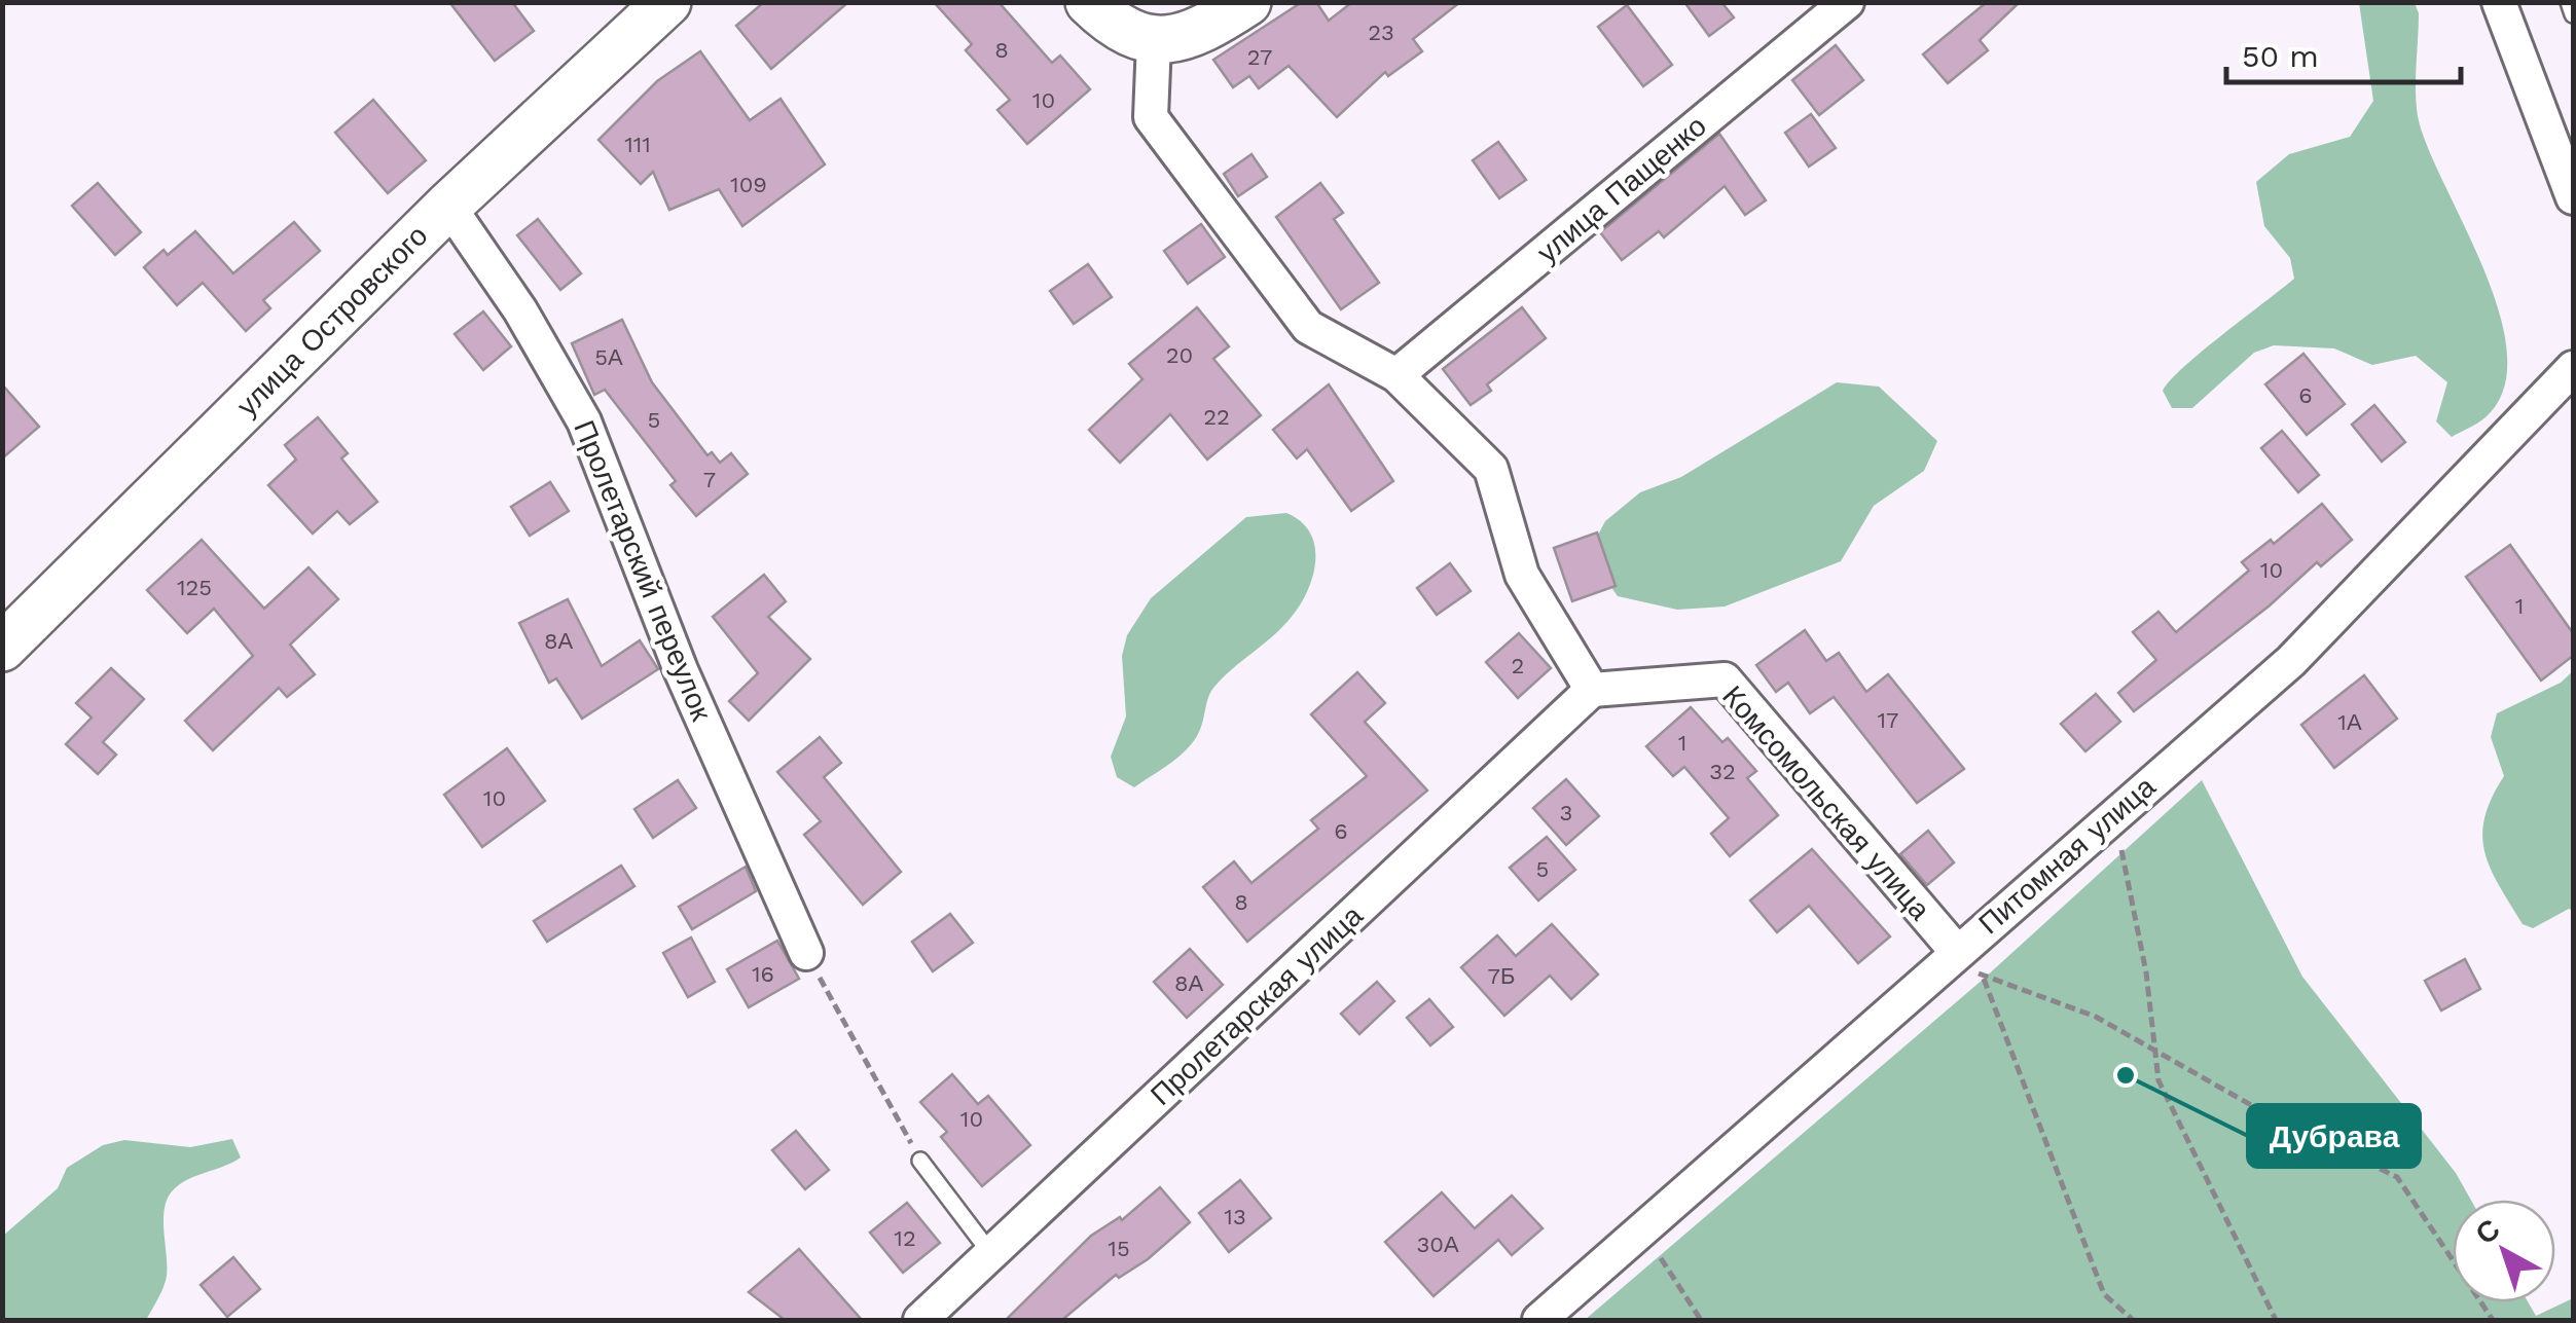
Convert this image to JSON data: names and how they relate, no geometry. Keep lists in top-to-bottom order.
{
  "streets": {
    "street": [
      "улица Пащенко",
      "улица Островского",
      "Пролетарский переулок",
      "Комсомольская улица",
      "Питомная улица",
      "Пролетарская улица"
    ]
  },
  "crossings": [
    ["улица Островского", "Пролетарский переулок"],
    ["Комсомольская улица", "Питомная улица"],
    ["Комсомольская улица", "Пролетарская улица"]
  ],
  "places": ["Дубрава"],
  "house_numbers": [
    "23",
    "8",
    "27",
    "10",
    "111",
    "109",
    "20",
    "5А",
    "6",
    "22",
    "5",
    "7",
    "10",
    "125",
    "1",
    "8А",
    "2",
    "17",
    "1А",
    "1",
    "32",
    "10",
    "3",
    "6",
    "5",
    "8",
    "16",
    "7Б",
    "8А",
    "10",
    "13",
    "12",
    "30А",
    "15"
  ],
  "scale_bar": "50 m",
  "north": "top left"
}
